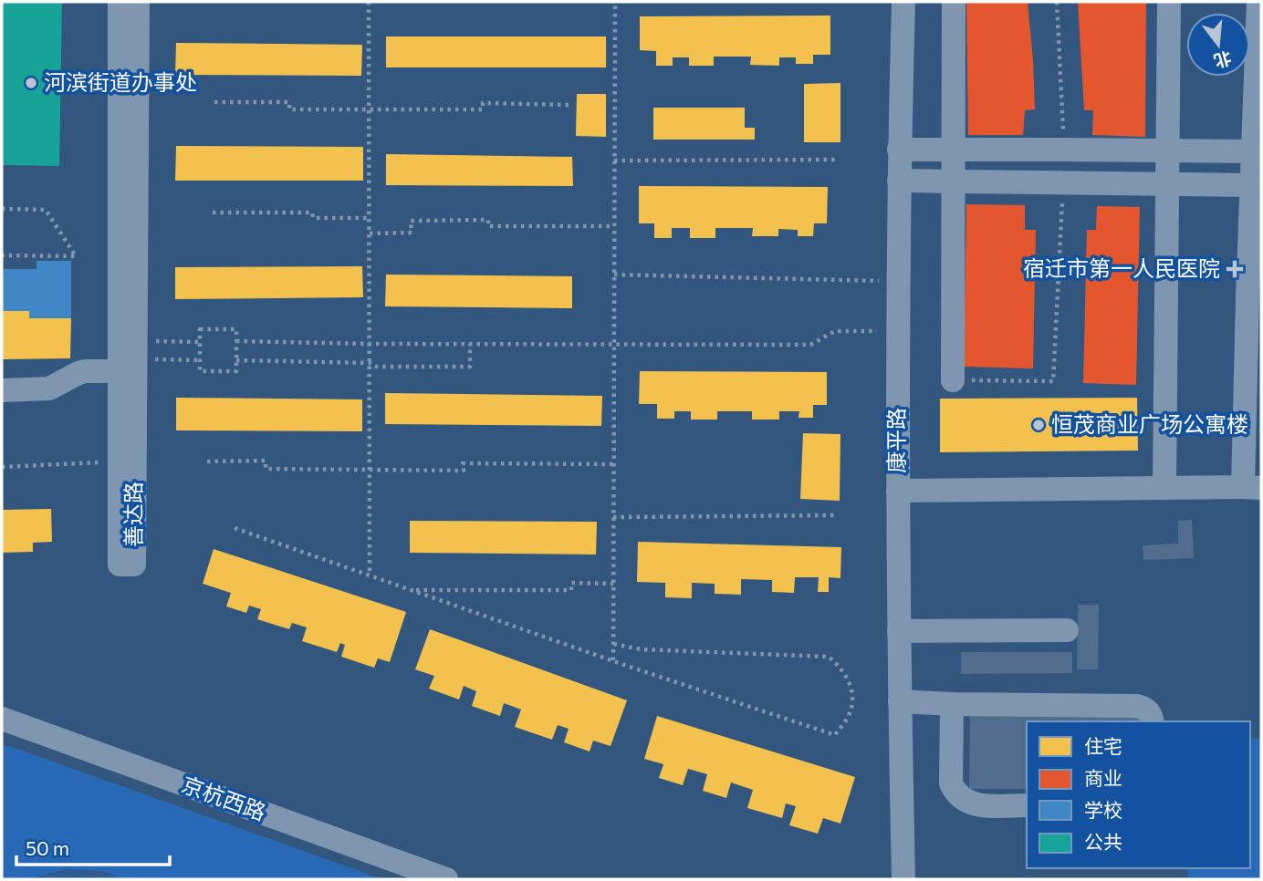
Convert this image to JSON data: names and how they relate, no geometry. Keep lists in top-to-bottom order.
{
  "streets": {
    "street": ["康平路", "善达路", "京杭西路"]
  },
  "places": {
    "other": ["河滨街道办事处", "恒茂商业广场公寓楼"],
    "health": ["宿迁市第一人民医院"]
  },
  "legend": [
    "住宅",
    "商业",
    "学校",
    "公共"
  ],
  "scale_bar": "50 m",
  "north": "bottom"
}
